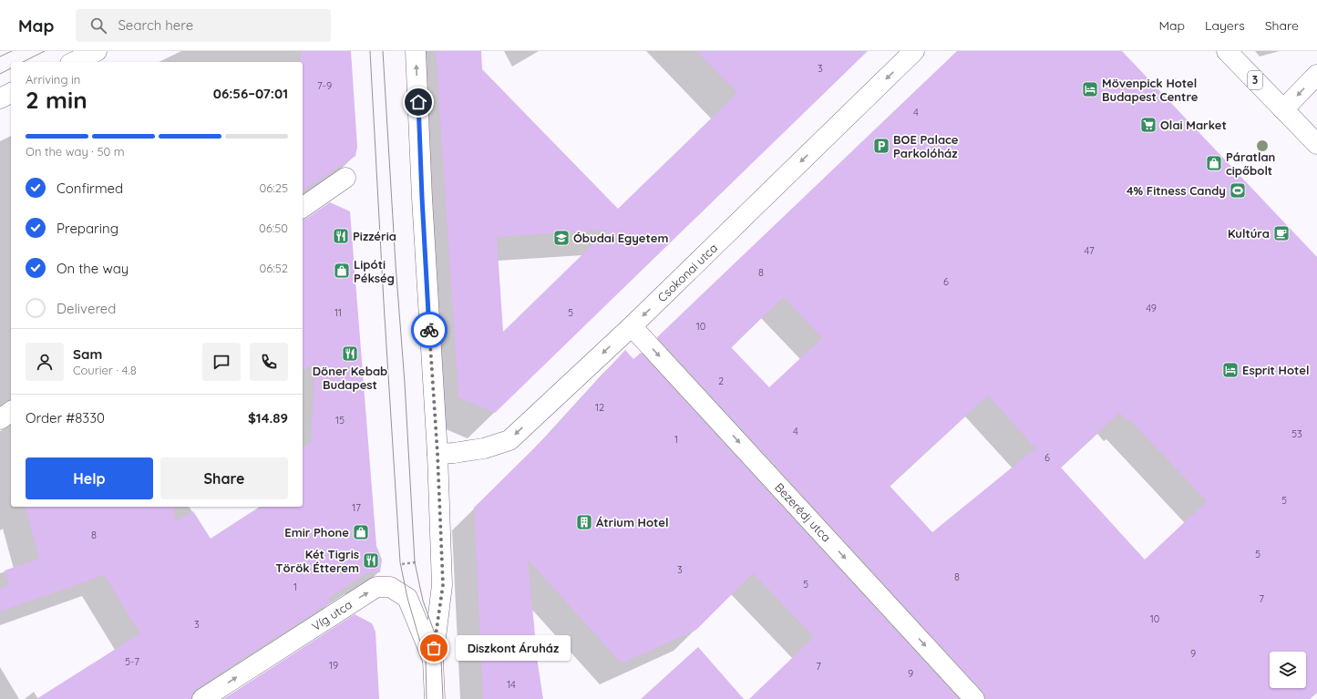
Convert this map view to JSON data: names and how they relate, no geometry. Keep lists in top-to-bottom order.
{
  "streets": {
    "street": [
      "3",
      "Csokonai utca",
      "Bezerédj utca",
      "Víg utca"
    ]
  },
  "crossings": [
    ["Csokonai utca", "Bezerédj utca"]
  ],
  "one_way": ["Csokonai utca", "Bezerédj utca"],
  "places": {
    "hotel": ["Mövenpick Hotel Budapest Centre", "Esprit Hotel"],
    "supermarket": ["Olai Market"],
    "parking": ["BOE Palace Parkolóház"],
    "shop": ["Páratlan cipőbolt", "Lipóti Pékség", "Emir Phone"],
    "sports": ["4% Fitness Candy"],
    "cafe": ["Kultúra"],
    "restaurant": ["Pizzéria", "Döner Kebab Budapest", "Két Tigris Török Étterem"],
    "school or university": ["Óbudai Egyetem"],
    "building": ["Átrium Hotel"],
    "other": ["Diszkont Áruház"]
  },
  "house_numbers": [
    "3",
    "7-9",
    "4",
    "47",
    "8",
    "6",
    "49",
    "11",
    "5",
    "10",
    "2",
    "12",
    "15",
    "4",
    "53",
    "1",
    "6",
    "5",
    "17",
    "8",
    "5",
    "3",
    "8",
    "5",
    "1",
    "7",
    "10",
    "3",
    "9",
    "5-7",
    "19",
    "7",
    "9",
    "14"
  ],
  "page": {
    "header": "Map",
    "search": "Search here",
    "nav": ["Map", "Layers", "Share"],
    "heading": ["2 min", "Arriving in", "06:56–07:01"],
    "panel": [
      "Sam",
      "Courier · 4.8",
      "Order #8330",
      "$14.89"
    ],
    "bar": "On the way · 50 m",
    "list": [
      ["Confirmed", "06:25"],
      ["Preparing", "06:50"],
      ["On the way", "06:52"],
      "Delivered"
    ],
    "buttons": ["Help", "Share"],
    "bubble": "Diszkont Áruház"
  }
}
